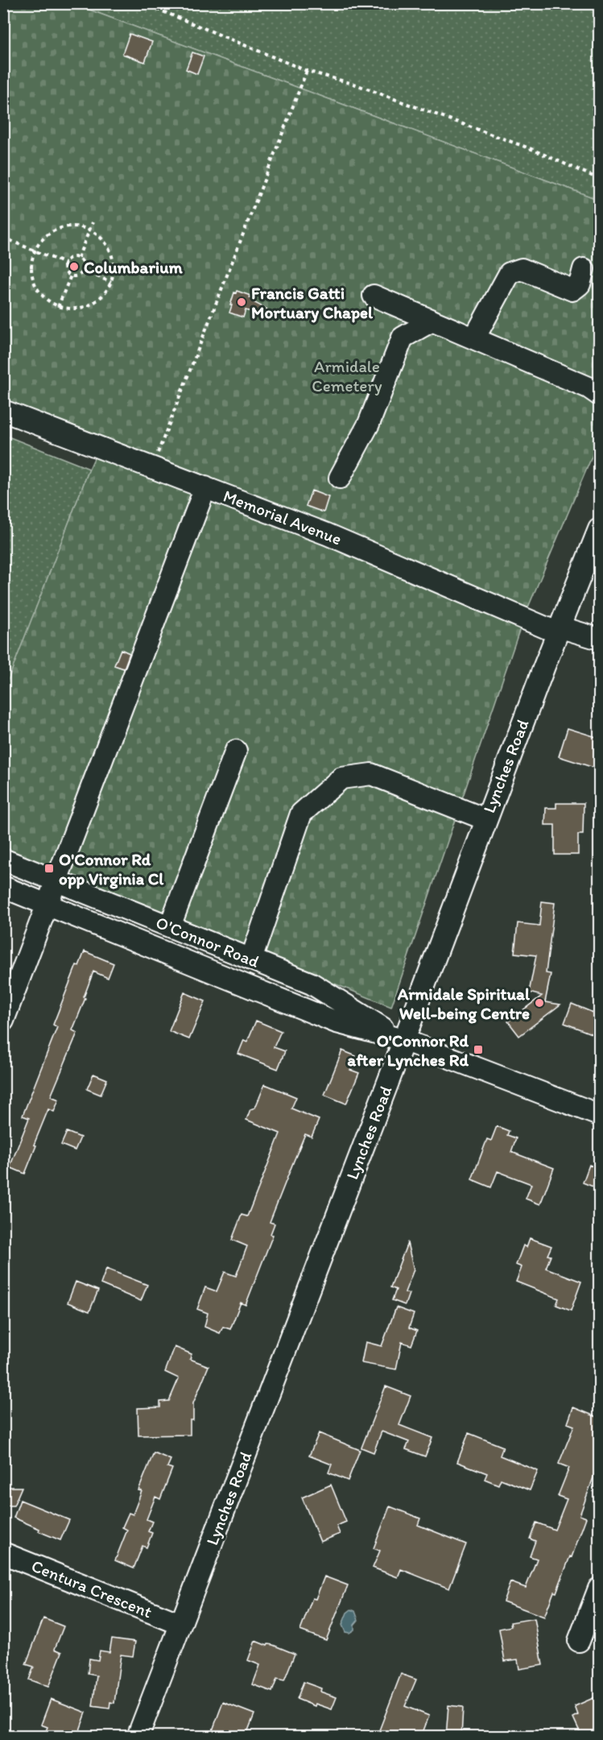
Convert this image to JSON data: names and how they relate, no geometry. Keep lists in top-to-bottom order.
{
  "streets": {
    "street": [
      "Memorial Avenue",
      "Lynches Road",
      "O'Connor Road",
      "Centura Crescent"
    ]
  },
  "crossings": [
    ["Memorial Avenue", "Lynches Road"],
    ["Lynches Road", "O'Connor Road"],
    ["Lynches Road", "Centura Crescent"]
  ],
  "parks": ["Armidale Cemetery"],
  "places": {
    "other": ["Columbarium", "Francis Gatti Mortuary Chapel", "Armidale Spiritual Well-being Centre"],
    "transit": ["O'Connor Rd opp Virginia Cl", "O'Connor Rd after Lynches Rd"]
  }
}
